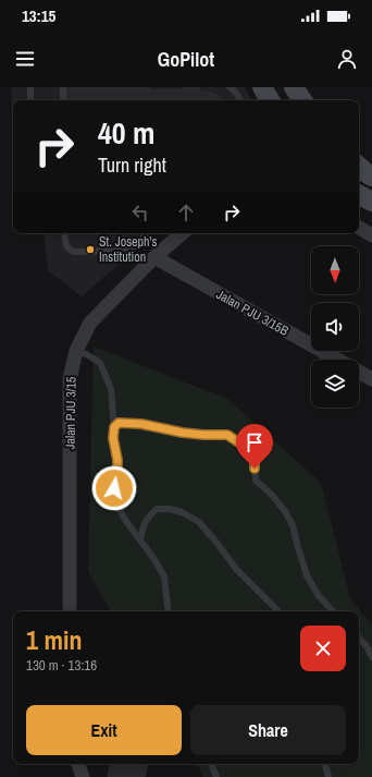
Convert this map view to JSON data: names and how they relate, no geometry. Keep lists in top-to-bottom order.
{
  "streets": {
    "street": ["Jalan PJU 3/15B", "Jalan PJU 3/15"]
  },
  "crossings": [
    ["Jalan PJU 3/15B", "Jalan PJU 3/15"]
  ],
  "places": ["St. Joseph's Institution"],
  "north": "bottom",
  "page": {
    "status": "13:15",
    "header": "GoPilot",
    "turn": ["40 m", "Turn right"],
    "heading": ["1 min", "130 m · 13:16"],
    "buttons": ["Exit", "Share"]
  }
}
